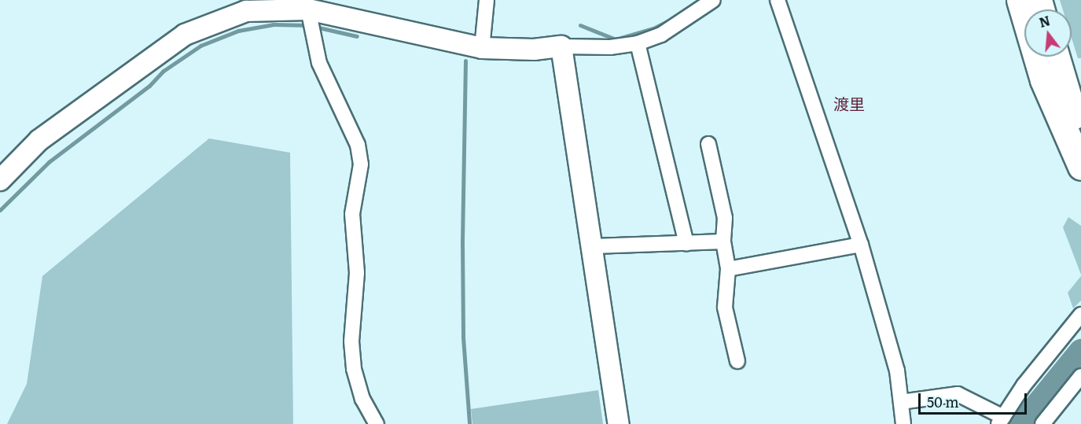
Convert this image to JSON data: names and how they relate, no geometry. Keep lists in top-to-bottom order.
{
  "districts": ["渡里"],
  "scale_bar": "50 m",
  "north": "top"
}
